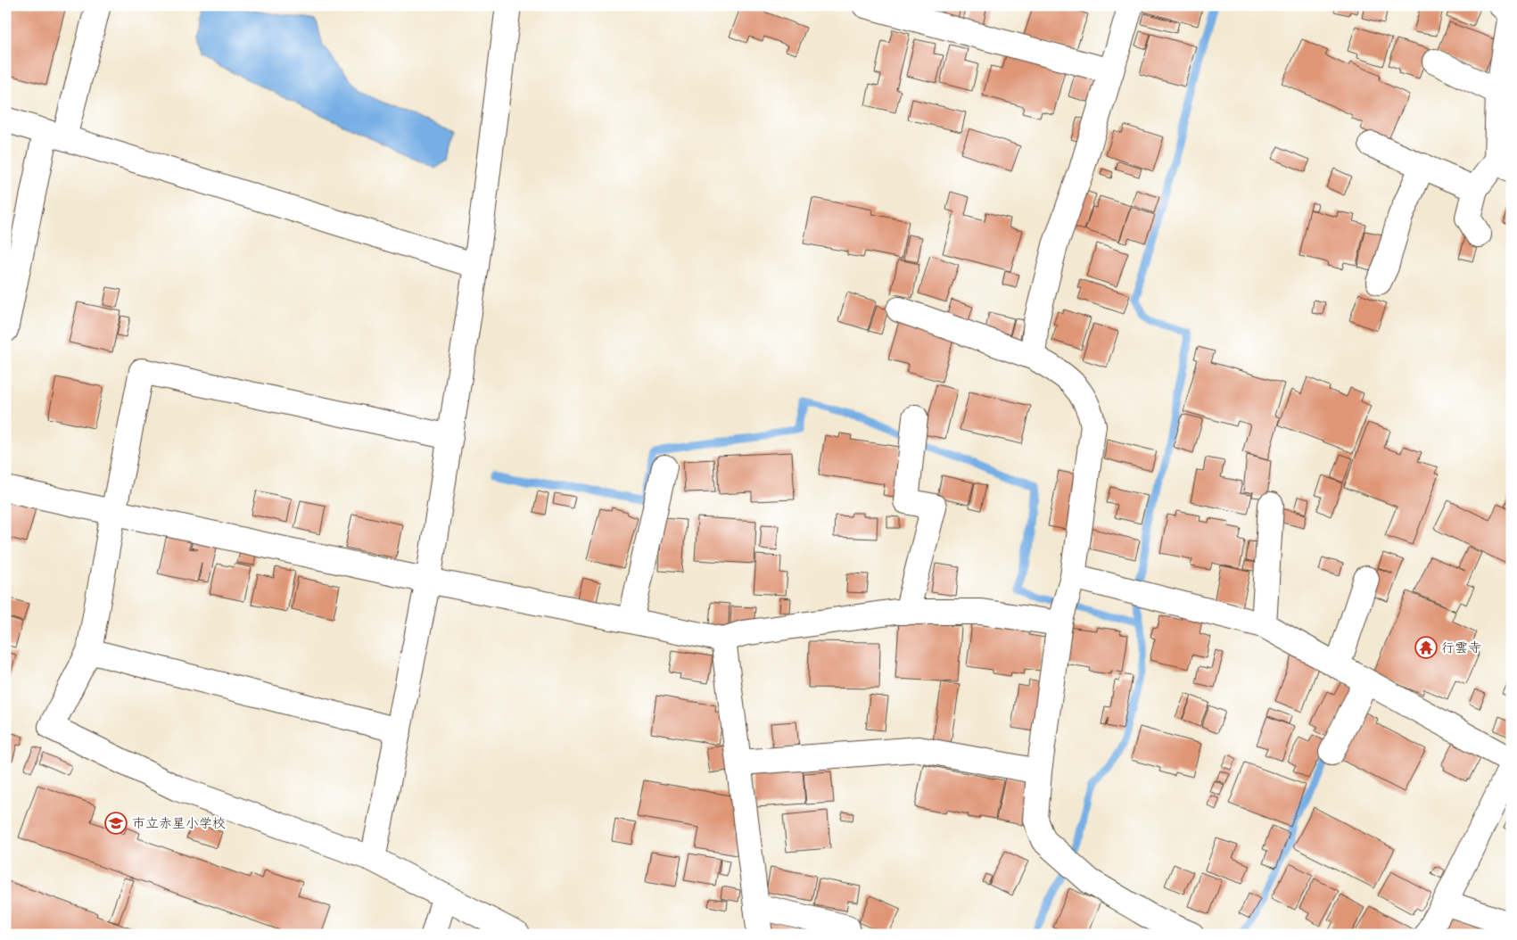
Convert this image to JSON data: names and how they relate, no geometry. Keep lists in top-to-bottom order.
{
  "places": {
    "temple": ["行雲寺"],
    "school or university": ["市立赤星小学校"]
  }
}
